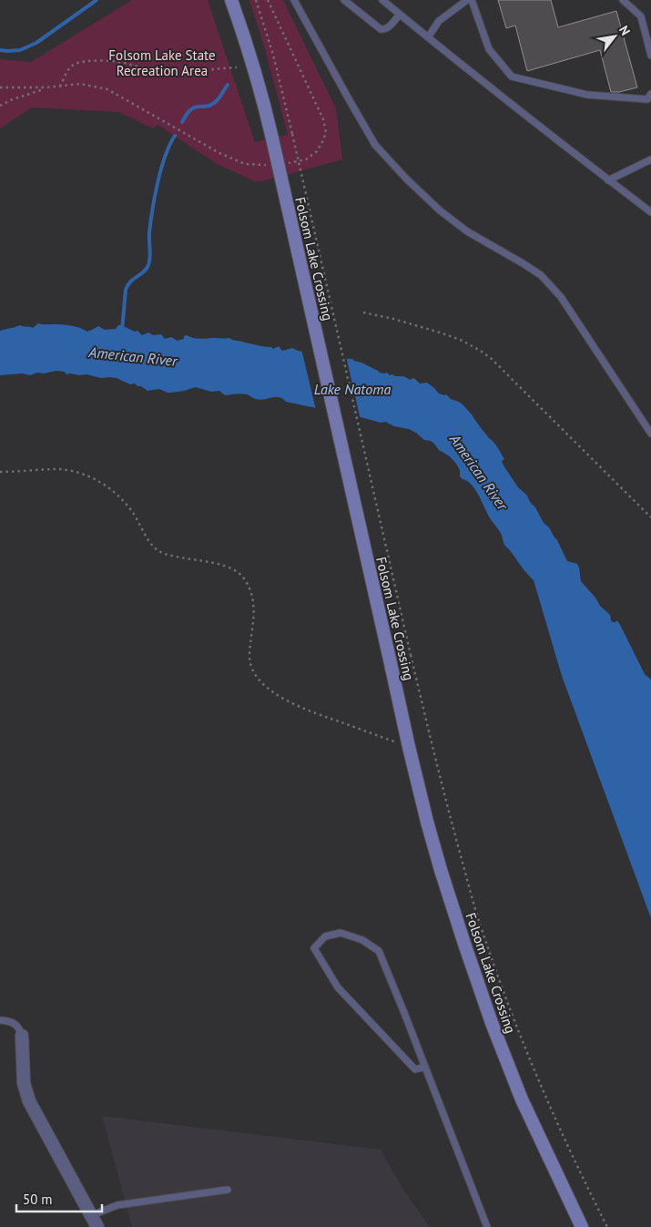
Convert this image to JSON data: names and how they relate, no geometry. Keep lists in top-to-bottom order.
{
  "streets": {
    "main road": ["Folsom Lake Crossing"]
  },
  "water": ["American River", "Lake Natoma"],
  "parks": ["Folsom Lake State Recreation Area"],
  "scale_bar": "50 m",
  "north": "top right"
}
